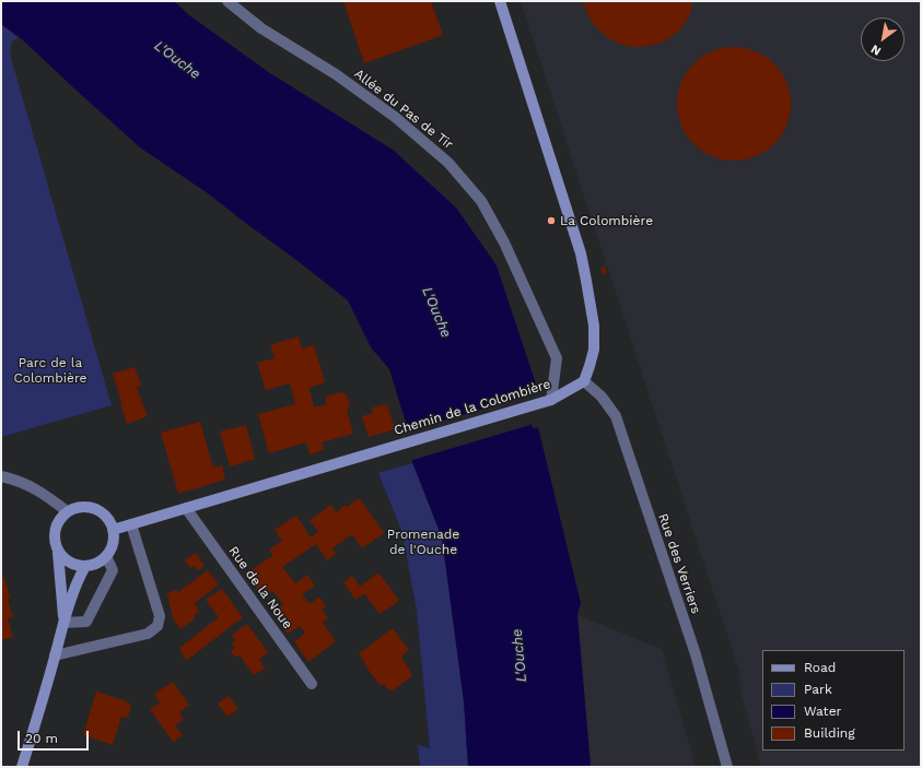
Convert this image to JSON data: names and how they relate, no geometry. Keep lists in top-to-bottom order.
{
  "streets": {
    "street": [
      "Allée du Pas de Tir",
      "Chemin de la Colombière",
      "Rue des Verriers",
      "Rue de la Noue"
    ]
  },
  "crossings": [
    ["Allée du Pas de Tir", "Chemin de la Colombière"],
    ["Chemin de la Colombière", "Rue des Verriers"],
    ["Chemin de la Colombière", "Rue de la Noue"]
  ],
  "water": ["L'Ouche"],
  "parks": ["Parc de la Colombière", "Promenade de l'Ouche"],
  "places": ["La Colombière"],
  "legend": [
    "Road",
    "Park",
    "Water",
    "Building"
  ],
  "scale_bar": "20 m",
  "north": "bottom left"
}
